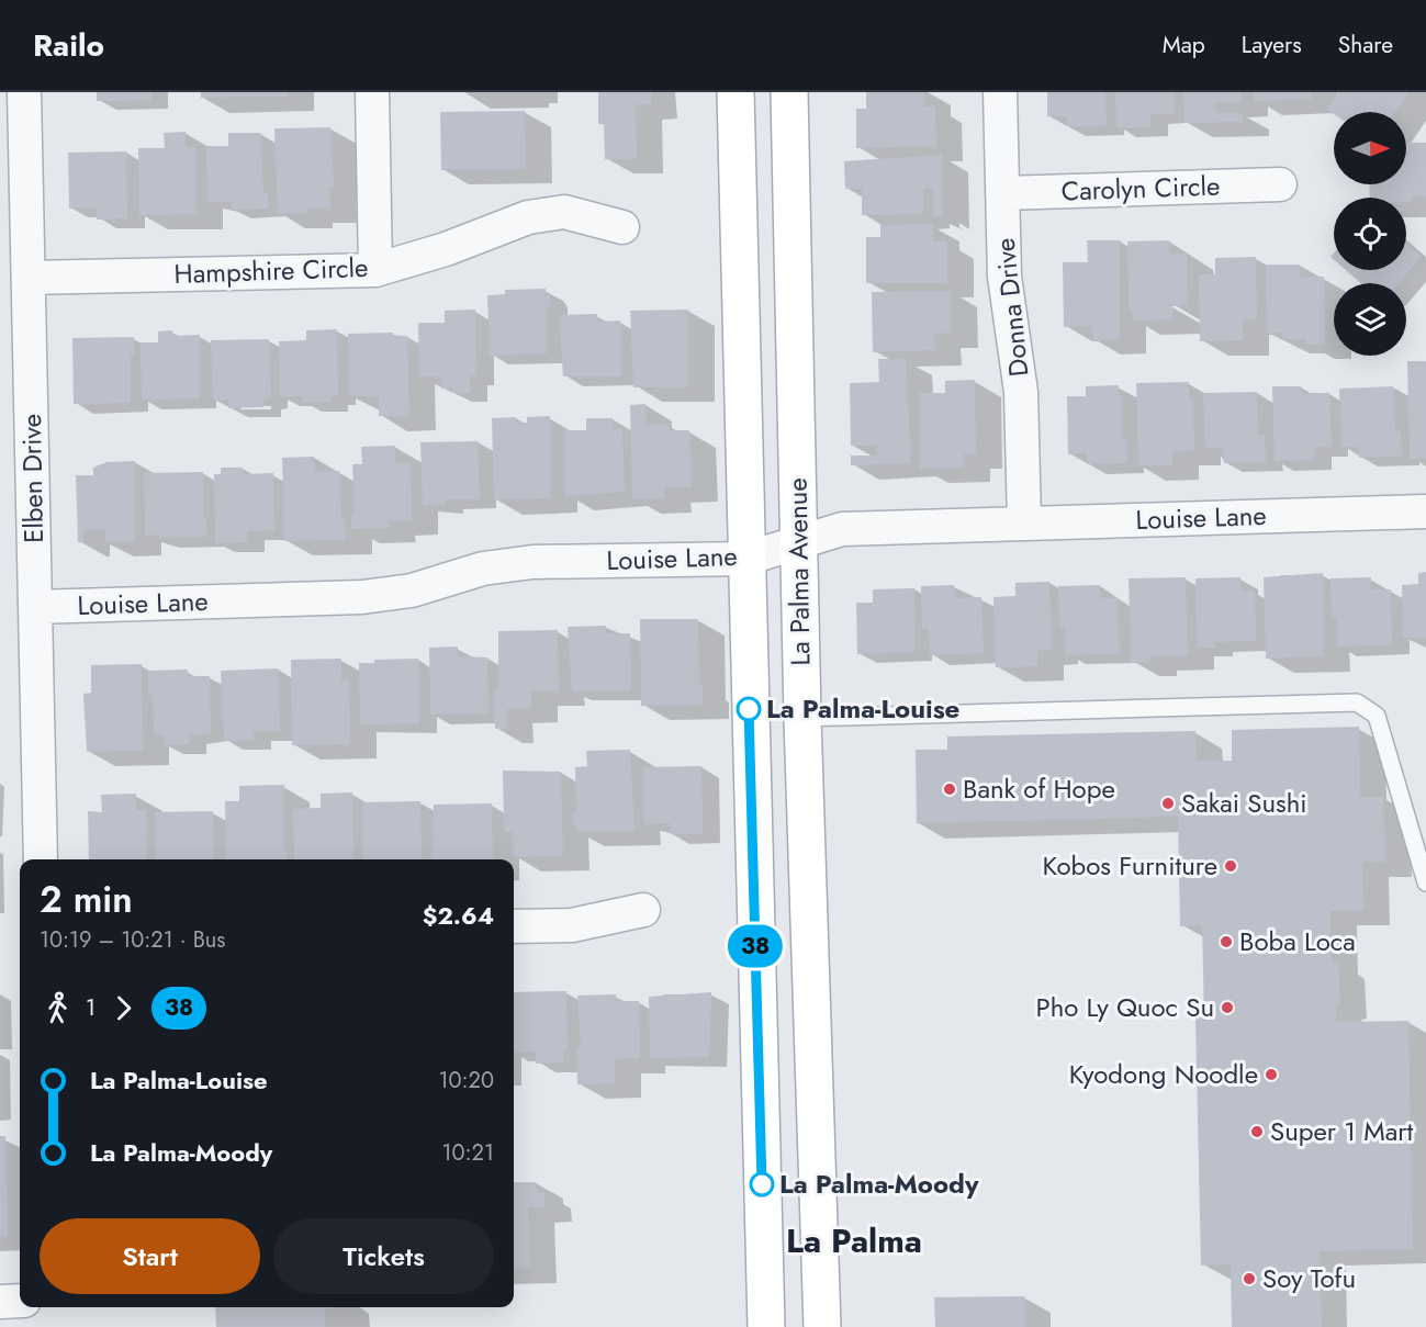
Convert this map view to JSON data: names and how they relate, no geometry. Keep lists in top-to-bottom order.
{
  "streets": {
    "main road": ["La Palma Avenue"],
    "street": [
      "Carolyn Circle",
      "Hampshire Circle",
      "Donna Drive",
      "Elben Drive",
      "Louise Lane"
    ]
  },
  "crossings": [
    ["Carolyn Circle", "Donna Drive"],
    ["Hampshire Circle", "Elben Drive"],
    ["Donna Drive", "Louise Lane"],
    ["Elben Drive", "Louise Lane"],
    ["Louise Lane", "La Palma Avenue"]
  ],
  "districts": ["La Palma"],
  "places": [
    "La Palma-Louise",
    "Bank of Hope",
    "Sakai Sushi",
    "Kobos Furniture",
    "Boba Loca",
    "Pho Ly Quoc Su",
    "Kyodong Noodle",
    "Super 1 Mart",
    "La Palma-Moody",
    "Soy Tofu"
  ],
  "lines": ["bus line 38"],
  "north": "right",
  "page": {
    "header": "Railo",
    "nav": ["Map", "Layers", "Share"],
    "on_map": "38",
    "heading": ["2 min", "10:19 – 10:21 · Bus", "$2.64"],
    "legs": ["1", "38"],
    "list": [
      {
        "name": "La Palma-Louise",
        "value": "10:20"
      },
      {
        "name": "La Palma-Moody",
        "value": "10:21"
      }
    ],
    "buttons": ["Start", "Tickets"]
  }
}
